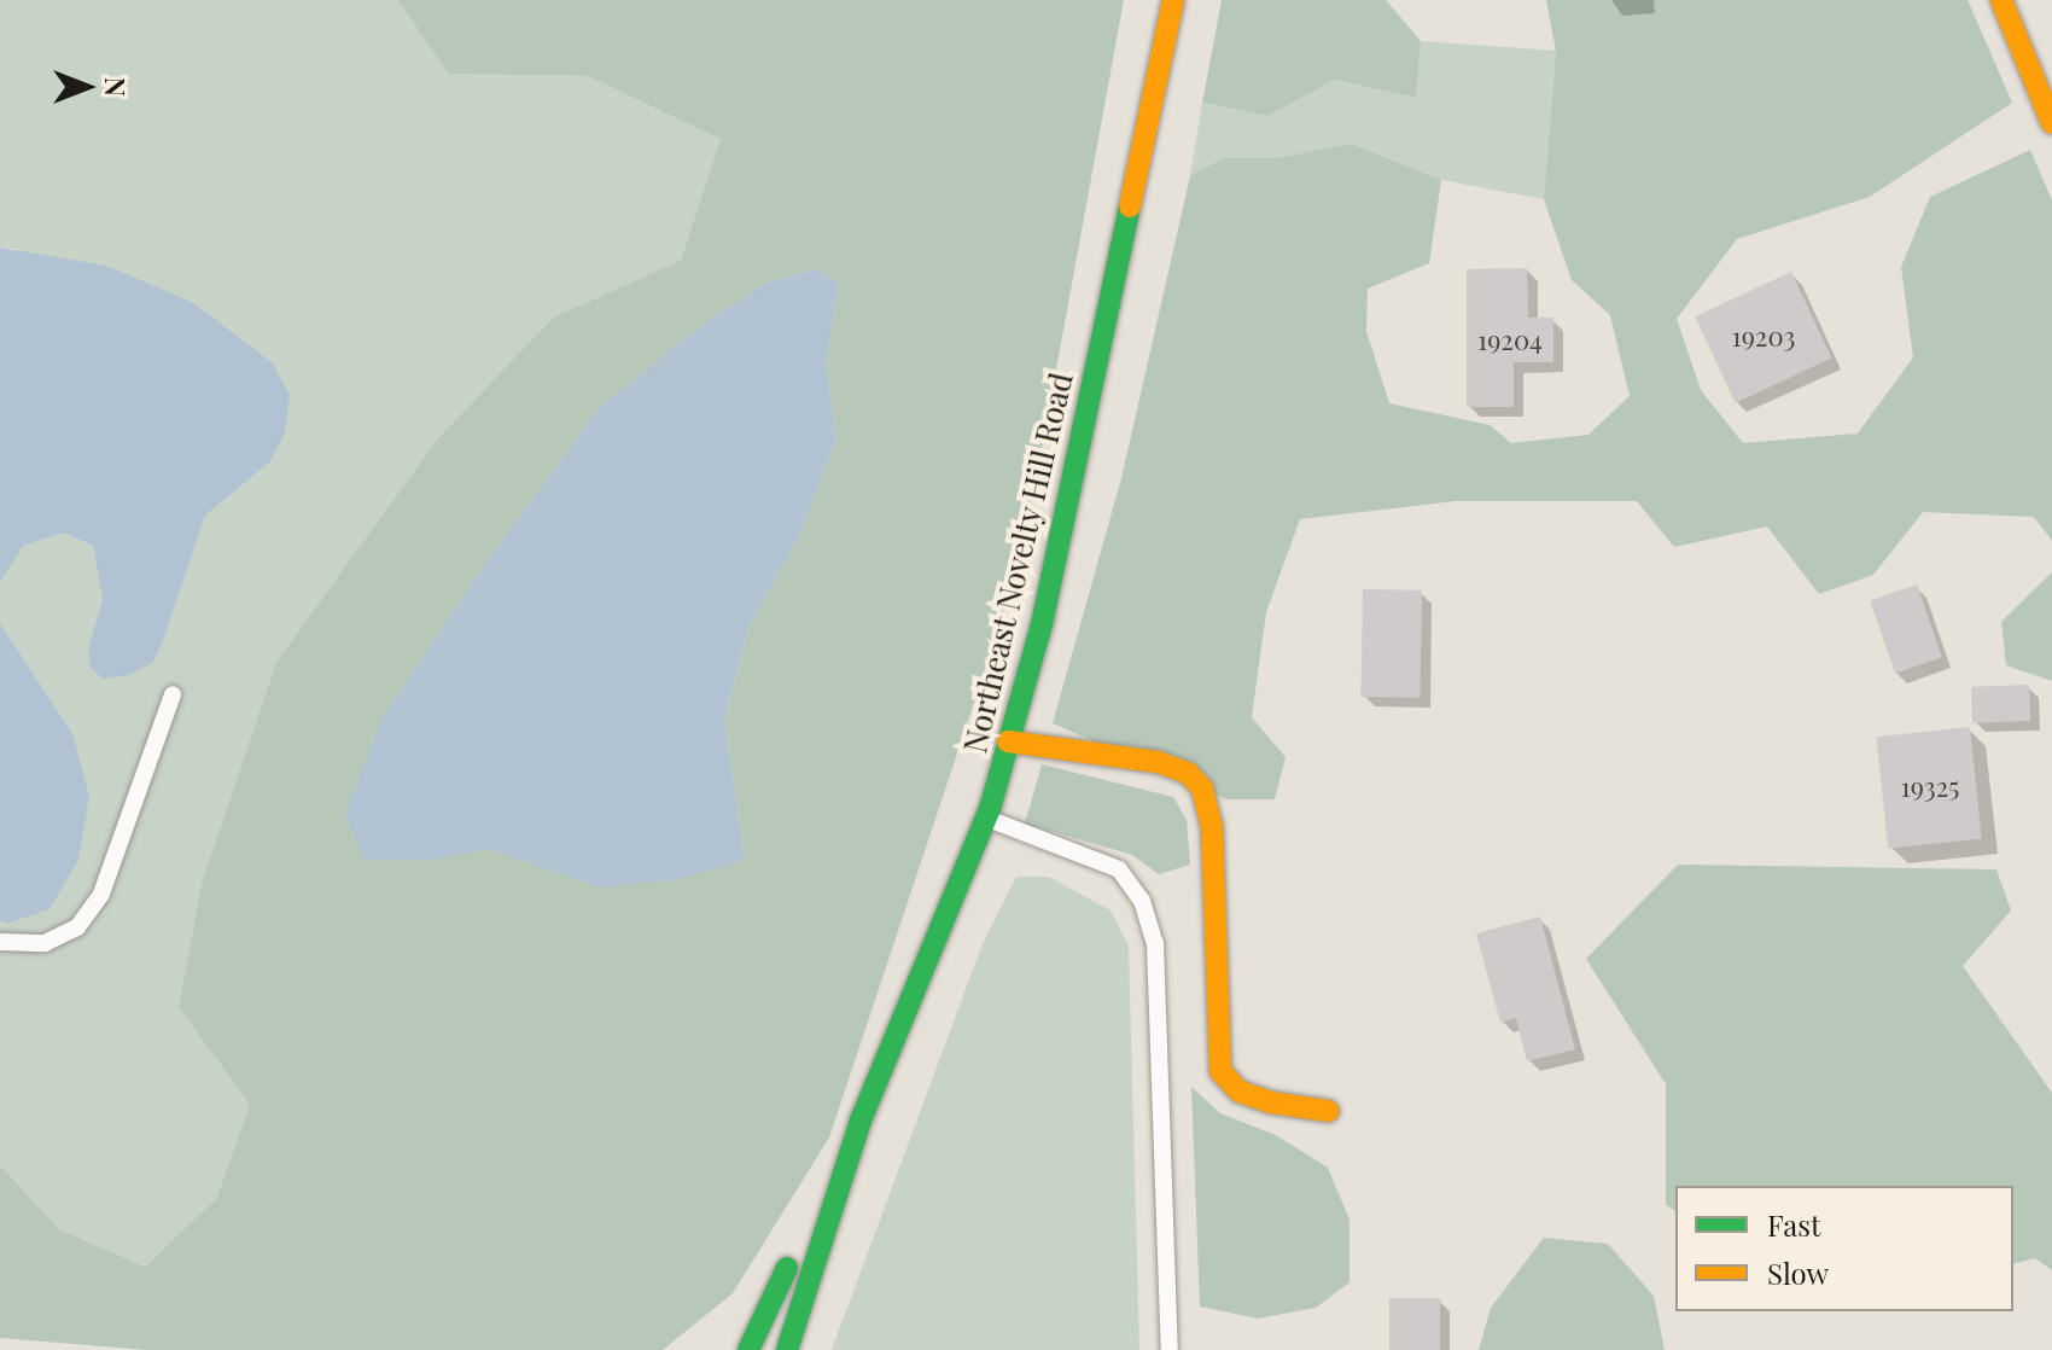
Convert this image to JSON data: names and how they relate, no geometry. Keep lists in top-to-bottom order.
{
  "streets": {
    "main road": ["Northeast Novelty Hill Road"]
  },
  "house_numbers": ["19203", "19204", "19325"],
  "legend": ["Fast", "Slow"],
  "north": "right"
}
